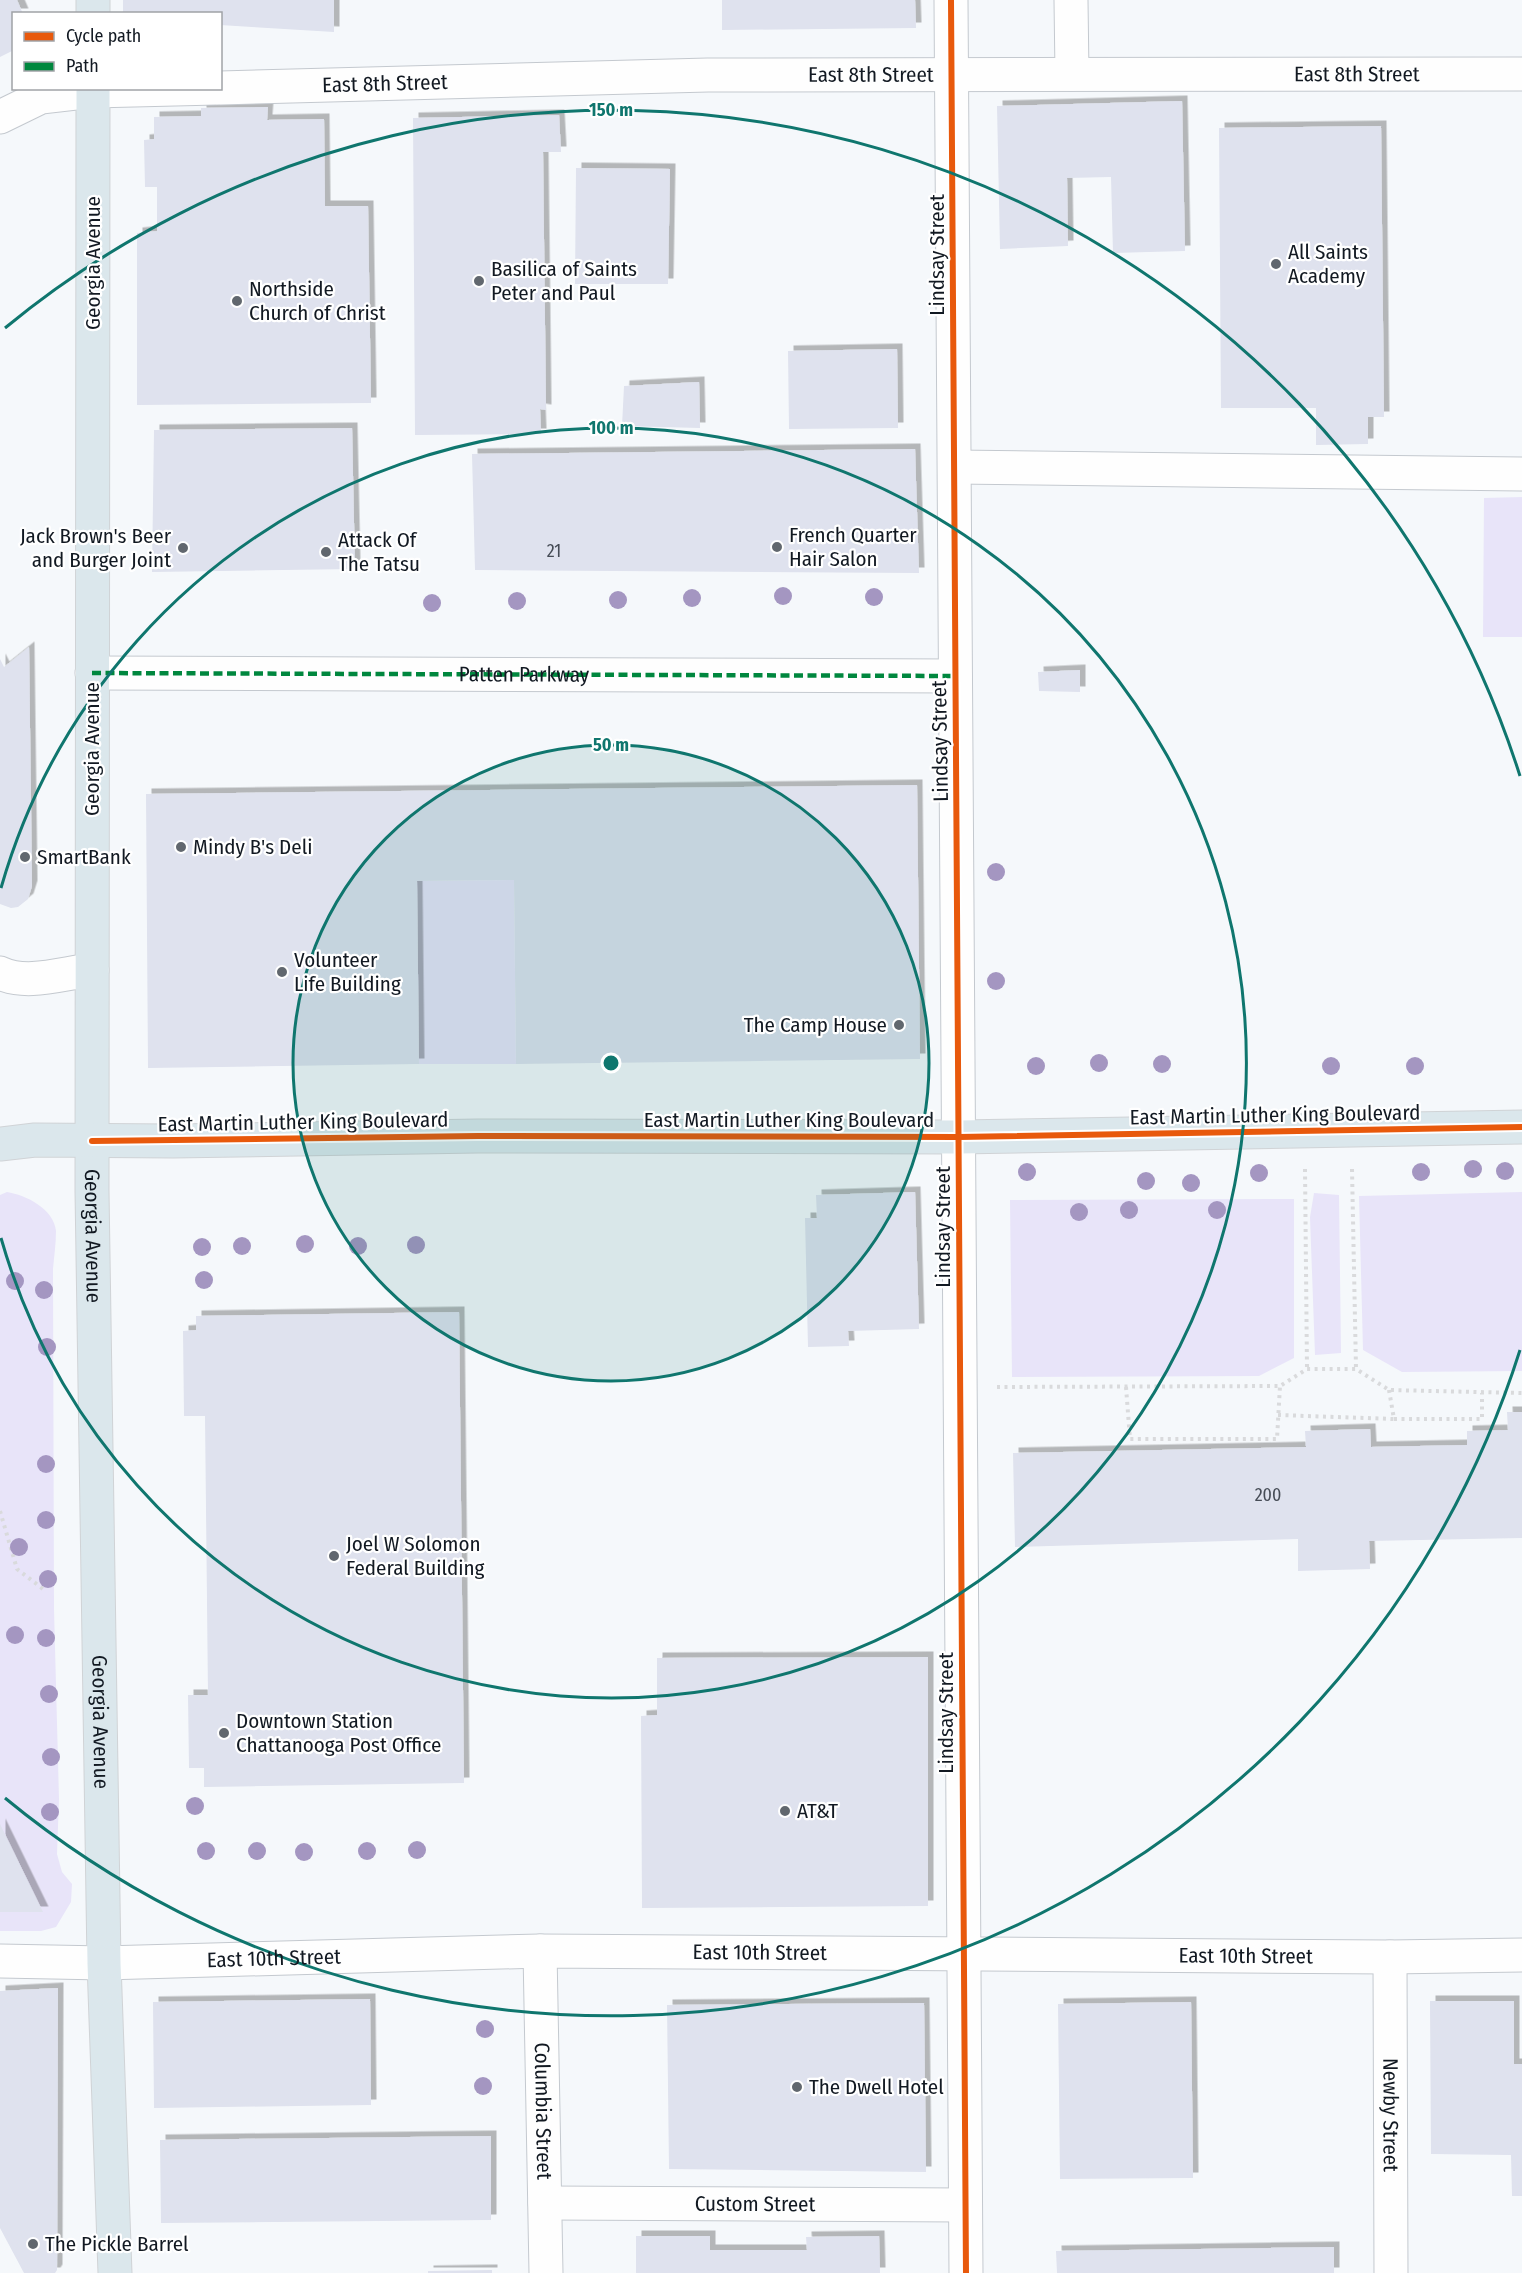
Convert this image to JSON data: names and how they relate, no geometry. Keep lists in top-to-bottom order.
{
  "streets": {
    "main road": ["Georgia Avenue", "East Martin Luther King Boulevard"],
    "street": [
      "East 8th Street",
      "Lindsay Street",
      "Patten Parkway",
      "East 10th Street",
      "Columbia Street",
      "Newby Street",
      "Custom Street"
    ]
  },
  "crossings": [
    ["East 8th Street", "Lindsay Street"],
    ["Lindsay Street", "Patten Parkway"],
    ["Lindsay Street", "East Martin Luther King Boulevard"],
    ["Lindsay Street", "East 10th Street"],
    ["Lindsay Street", "Custom Street"],
    ["Georgia Avenue", "Patten Parkway"],
    ["Georgia Avenue", "East Martin Luther King Boulevard"],
    ["Georgia Avenue", "East 10th Street"],
    ["East 10th Street", "Columbia Street"],
    ["East 10th Street", "Newby Street"],
    ["Columbia Street", "Custom Street"]
  ],
  "places": [
    "All Saints Academy",
    "Basilica of Saints Peter and Paul",
    "Northside Church of Christ",
    "French Quarter Hair Salon",
    "Jack Brown's Beer and Burger Joint",
    "Attack Of The Tatsu",
    "Mindy B's Deli",
    "SmartBank",
    "Volunteer Life Building",
    "The Camp House",
    "Joel W Solomon Federal Building",
    "Downtown Station Chattanooga Post Office",
    "AT&T",
    "The Dwell Hotel",
    "The Pickle Barrel"
  ],
  "house_numbers": ["21", "200"],
  "legend": ["Cycle path", "Path"],
  "rings": ["150 m", "100 m", "50 m"]
}
